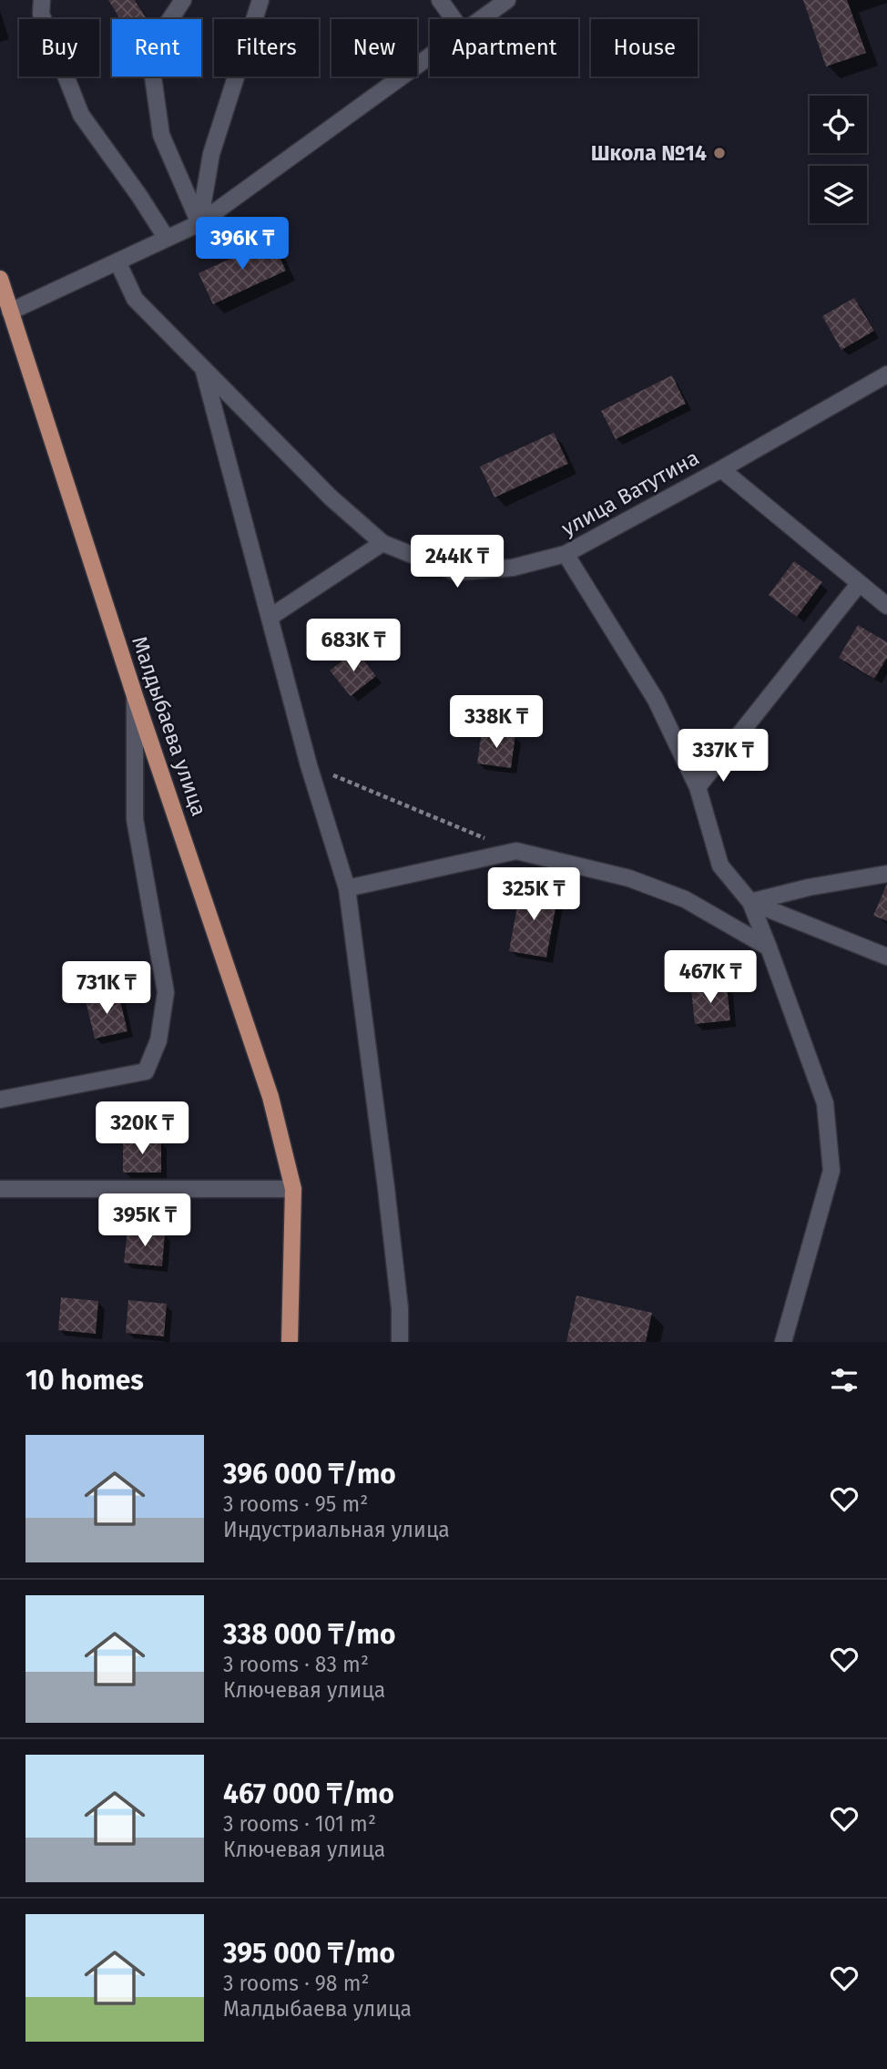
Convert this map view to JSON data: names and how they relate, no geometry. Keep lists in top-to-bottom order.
{
  "streets": {
    "main road": ["Малдыбаева улица"],
    "street": ["улица Ватутина"]
  },
  "places": ["Школа №14"],
  "page": {
    "chip": [
      "Buy",
      "Rent",
      "Filters",
      "New",
      "Apartment",
      "House"
    ],
    "price": [
      "396K ₸",
      "244K ₸",
      "683K ₸",
      "338K ₸",
      "337K ₸",
      "325K ₸",
      "467K ₸",
      "731K ₸",
      "320K ₸",
      "395K ₸"
    ],
    "heading": "10 homes",
    "list": [
      {
        "name": "396 000 ₸/mo",
        "note": "3 rooms · 95 m² · Индустриальная улица"
      },
      {
        "name": "338 000 ₸/mo",
        "note": "3 rooms · 83 m² · Ключевая улица"
      },
      {
        "name": "467 000 ₸/mo",
        "note": "3 rooms · 101 m² · Ключевая улица"
      },
      {
        "name": "395 000 ₸/mo",
        "note": "3 rooms · 98 m² · Малдыбаева улица"
      }
    ]
  }
}
